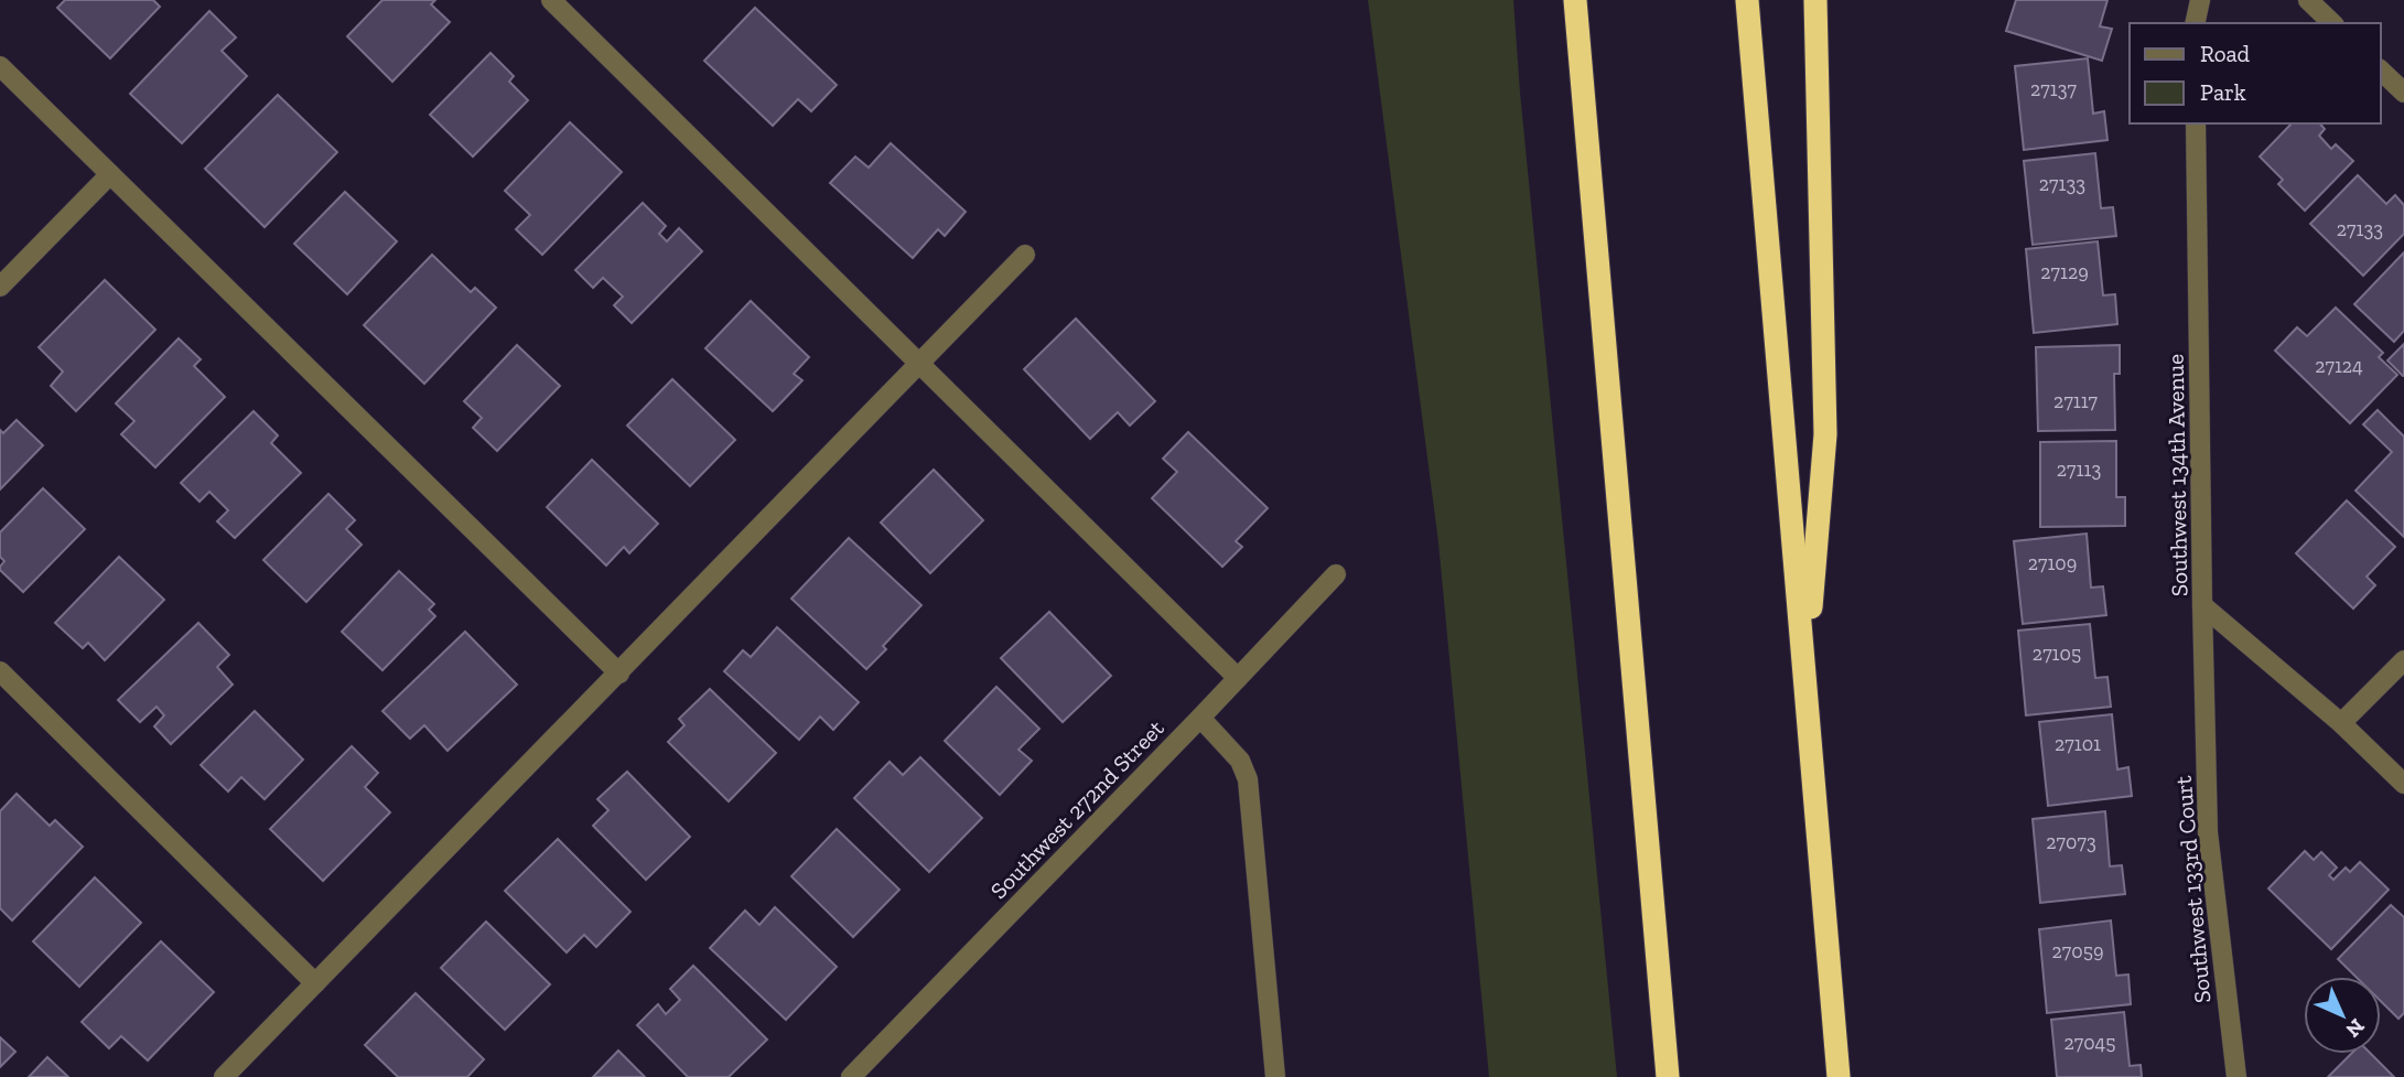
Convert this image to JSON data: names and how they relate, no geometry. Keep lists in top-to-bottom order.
{
  "streets": {
    "street": ["Southwest 134th Avenue", "Southwest 272nd Street", "Southwest 133rd Court"]
  },
  "crossings": [
    ["Southwest 134th Avenue", "Southwest 133rd Court"]
  ],
  "house_numbers": [
    "27137",
    "27133",
    "27133",
    "27129",
    "27124",
    "27117",
    "27113",
    "27109",
    "27105",
    "27101",
    "27073",
    "27059",
    "27045"
  ],
  "legend": ["Road", "Park"],
  "north": "bottom right"
}
